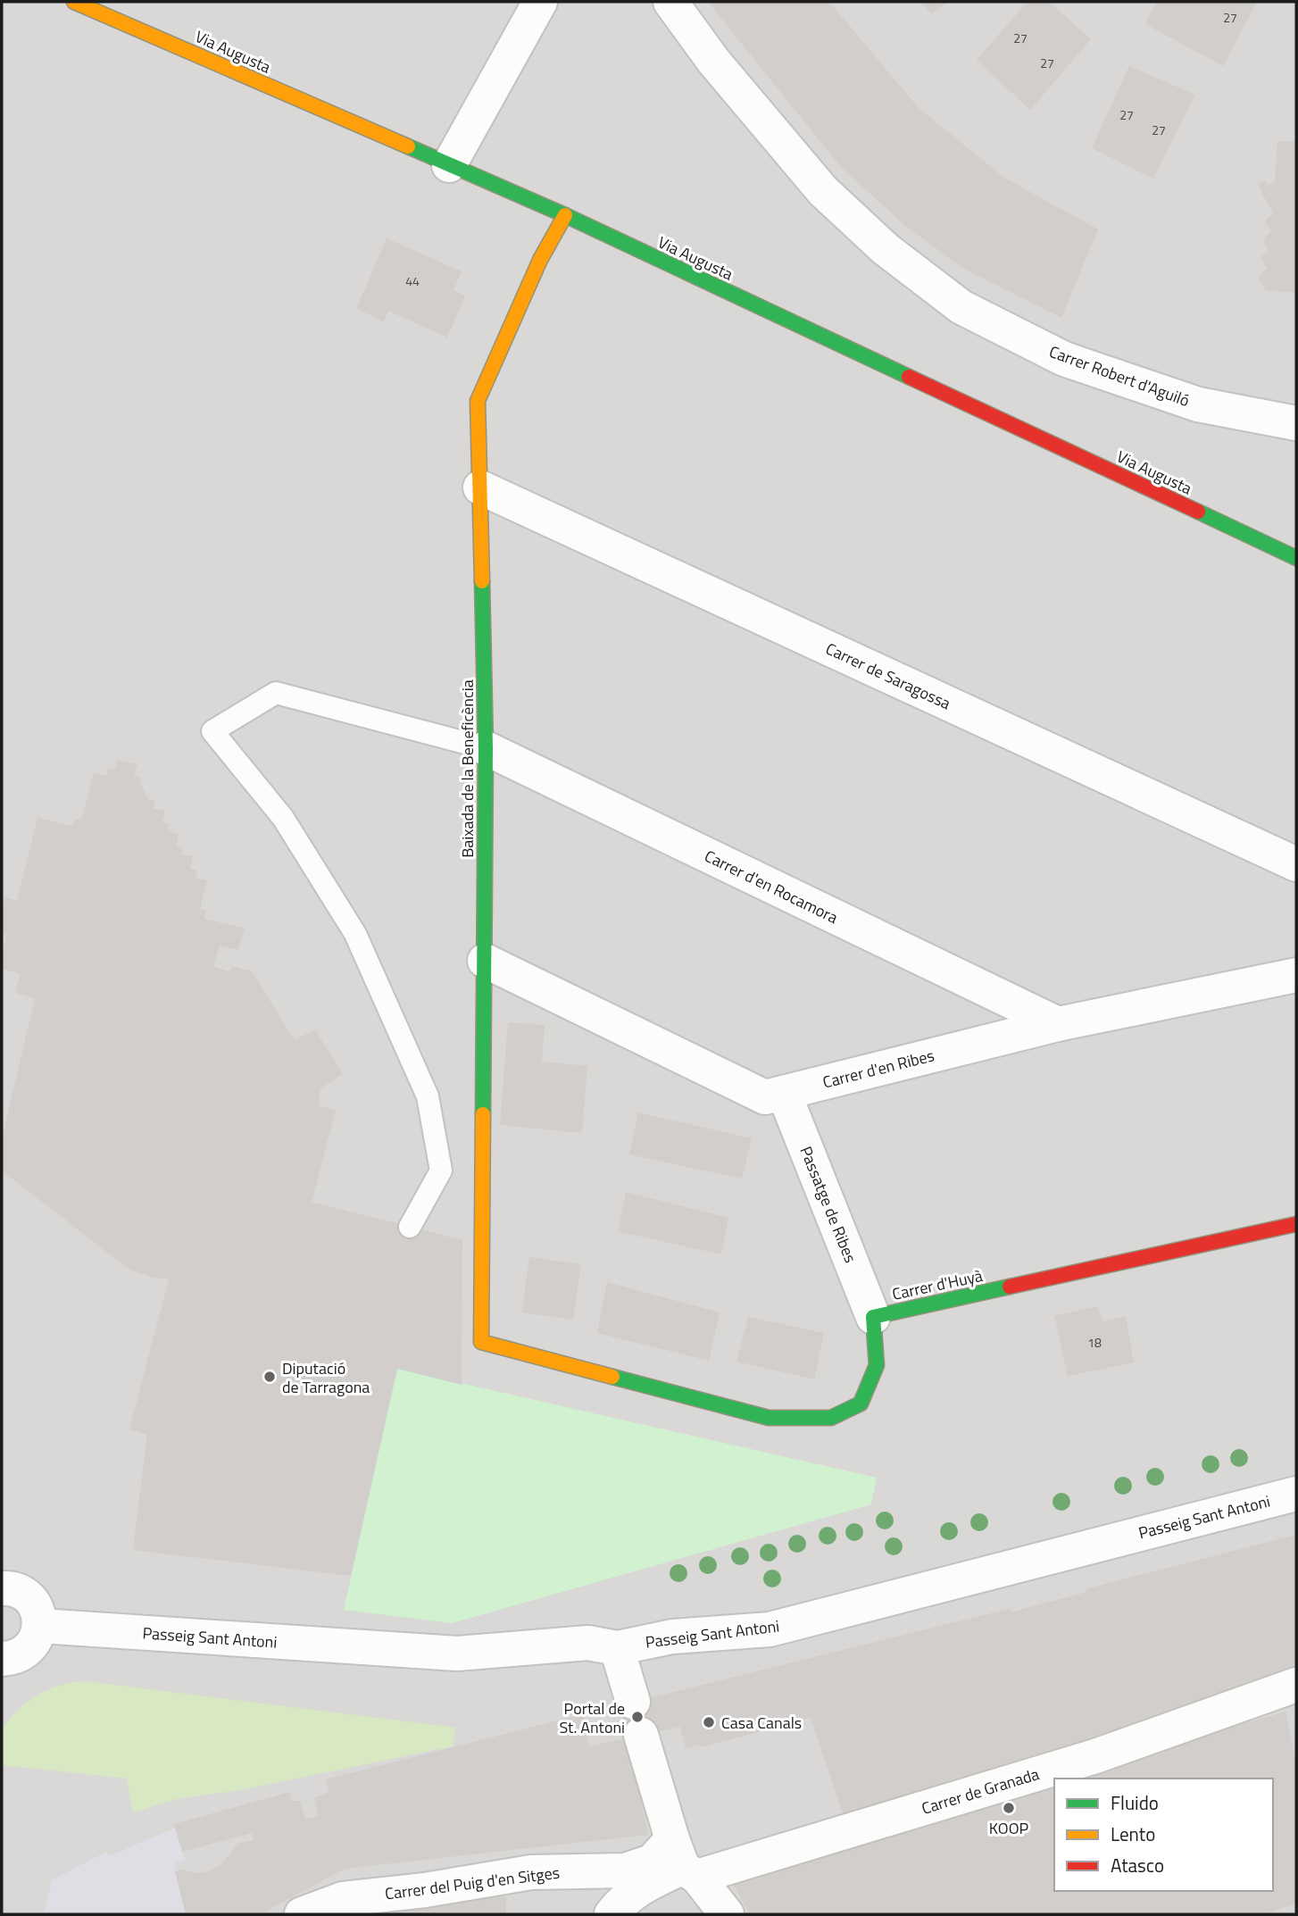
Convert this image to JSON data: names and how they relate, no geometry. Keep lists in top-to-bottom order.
{
  "streets": {
    "street": [
      "Via Augusta",
      "Carrer Robert d'Aguiló",
      "Carrer de Saragossa",
      "Baixada de la Beneficència",
      "Carrer d'en Rocamora",
      "Carrer d'en Ribes",
      "Passatge de Ribes",
      "Carrer d'Huyà",
      "Passeig Sant Antoni",
      "Carrer de Granada",
      "Carrer del Puig d'en Sitges"
    ]
  },
  "crossings": [
    ["Via Augusta", "Baixada de la Beneficència"],
    ["Carrer de Saragossa", "Baixada de la Beneficència"],
    ["Baixada de la Beneficència", "Carrer d'en Rocamora"],
    ["Baixada de la Beneficència", "Carrer d'en Ribes"],
    ["Baixada de la Beneficència", "Passatge de Ribes"],
    ["Baixada de la Beneficència", "Carrer d'Huyà"],
    ["Carrer d'en Rocamora", "Carrer d'en Ribes"],
    ["Carrer d'en Ribes", "Passatge de Ribes"],
    ["Passatge de Ribes", "Carrer d'Huyà"],
    ["Carrer de Granada", "Carrer del Puig d'en Sitges"]
  ],
  "places": [
    "Diputació de Tarragona",
    "Portal de St. Antoni",
    "Casa Canals",
    "KOOP"
  ],
  "house_numbers": [
    "27",
    "27",
    "27",
    "27",
    "27",
    "44",
    "18"
  ],
  "legend": ["Fluido", "Lento", "Atasco"]
}
